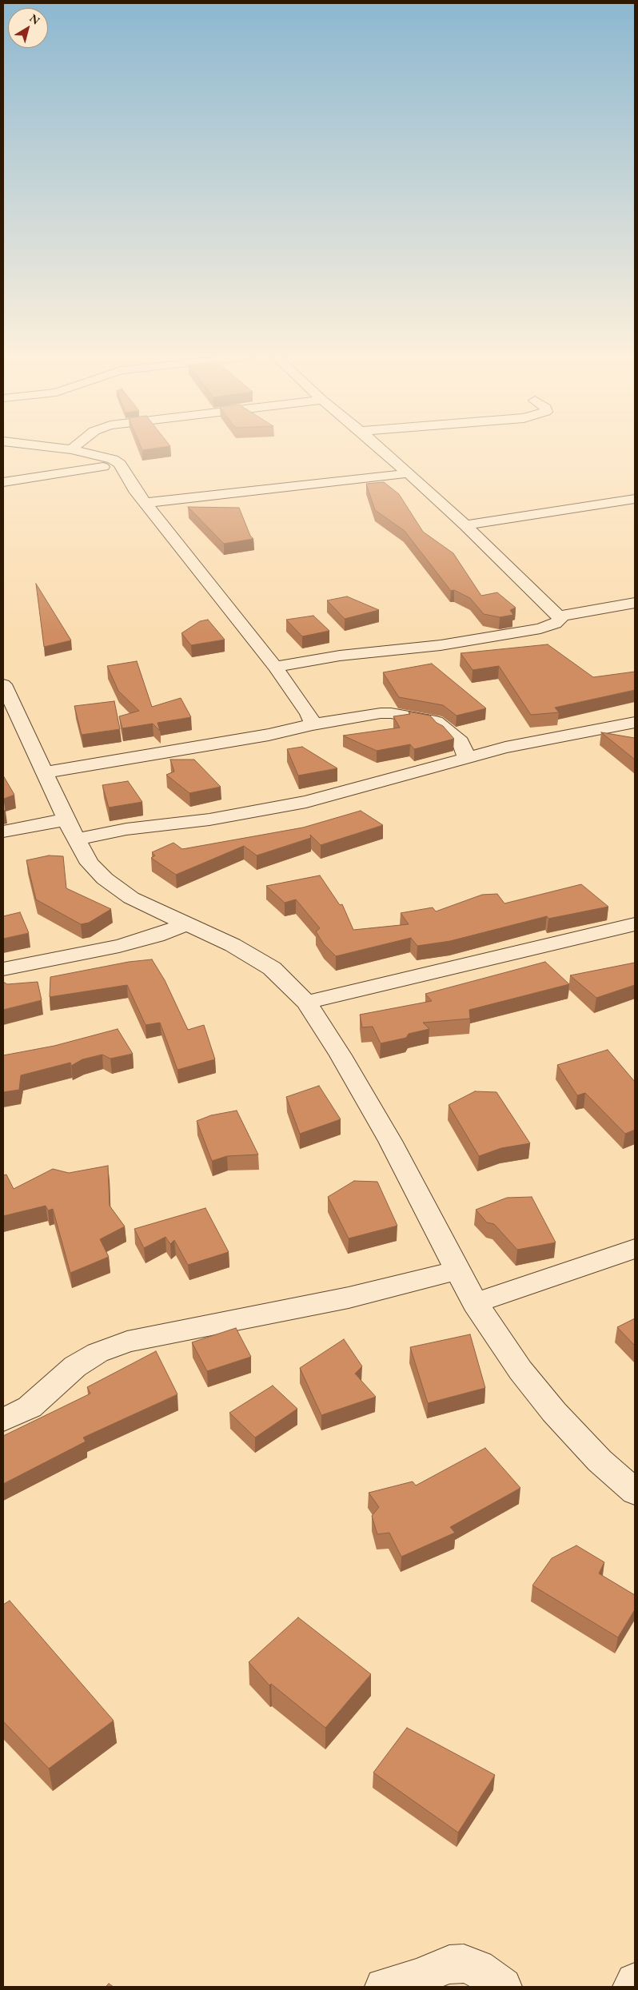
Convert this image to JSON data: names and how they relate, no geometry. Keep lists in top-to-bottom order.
{
  "north": "top right"
}
